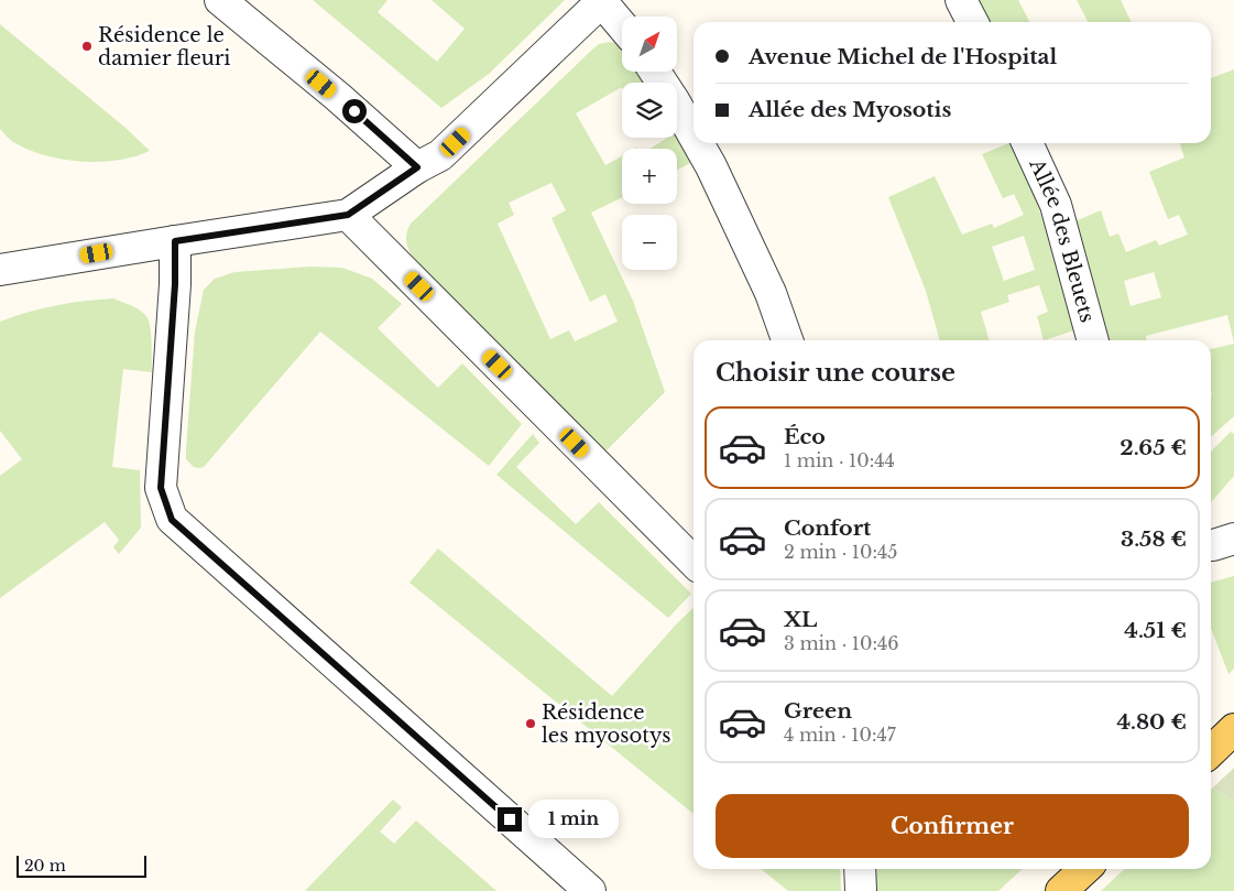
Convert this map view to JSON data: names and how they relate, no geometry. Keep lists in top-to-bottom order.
{
  "streets": {
    "street": ["Allée des Bleuets"]
  },
  "places": ["Résidence le damier fleuri", "Résidence les myosotys"],
  "scale_bar": "20 m",
  "north": "top right",
  "page": {
    "map_buttons": ["+", "−"],
    "banner": ["Avenue Michel de l'Hospital", "Allée des Myosotis"],
    "heading": "Choisir une course",
    "list": [
      {
        "name": "Éco",
        "note": "1 min · 10:44",
        "value": "2.65 €"
      },
      {
        "name": "Confort",
        "note": "2 min · 10:45",
        "value": "3.58 €"
      },
      {
        "name": "XL",
        "note": "3 min · 10:46",
        "value": "4.51 €"
      },
      {
        "name": "Green",
        "note": "4 min · 10:47",
        "value": "4.80 €"
      }
    ],
    "buttons": "Confirmer",
    "bubble": "1 min",
    "scale": "20 m"
  }
}
